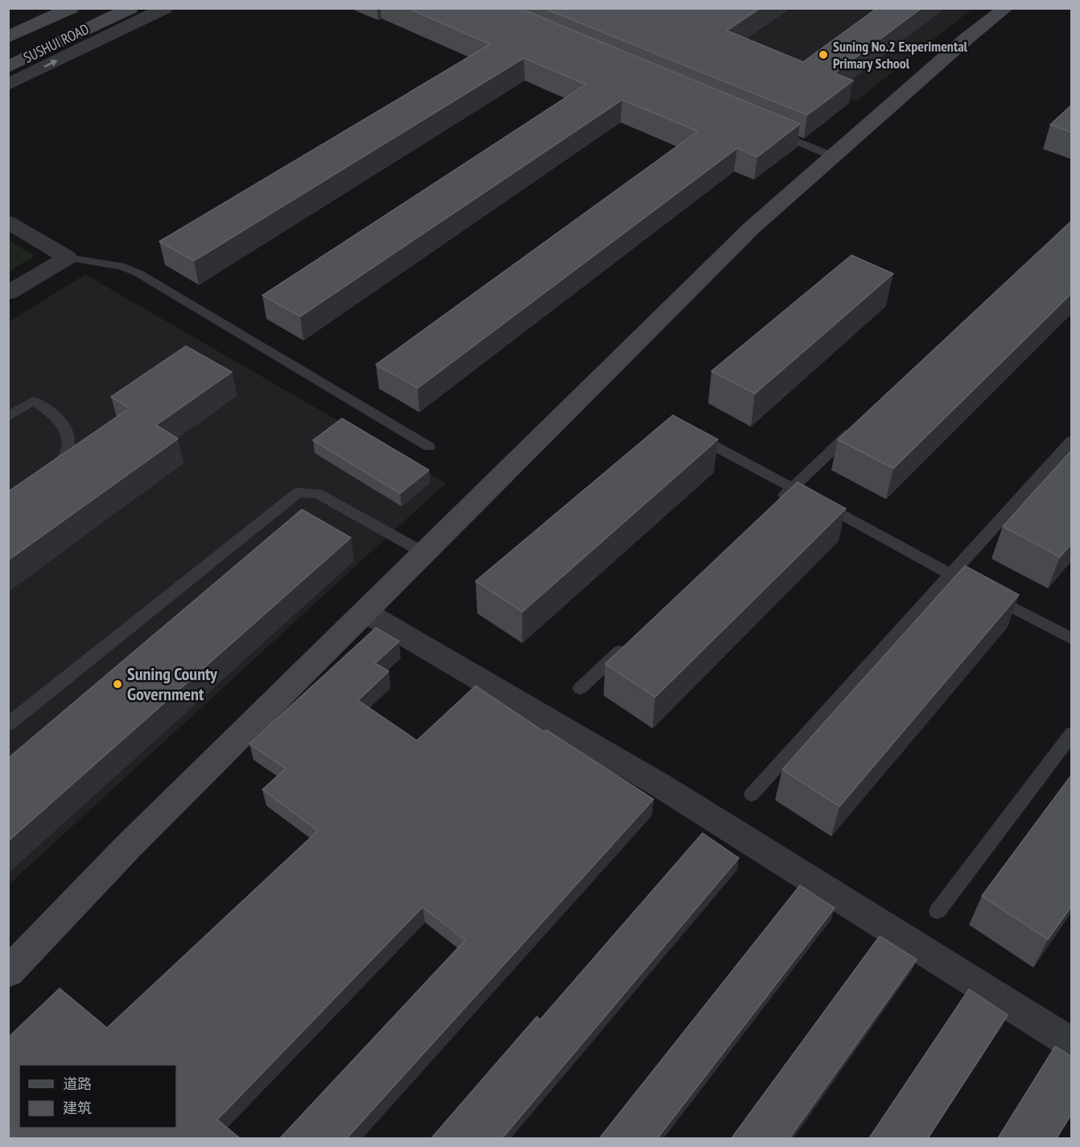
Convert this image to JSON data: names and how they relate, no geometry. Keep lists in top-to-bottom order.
{
  "streets": {
    "street": ["SUSHUI ROAD"]
  },
  "places": ["Suning No.2 Experimental Primary School", "Suning County Government"],
  "legend": ["道路", "建筑"]
}
